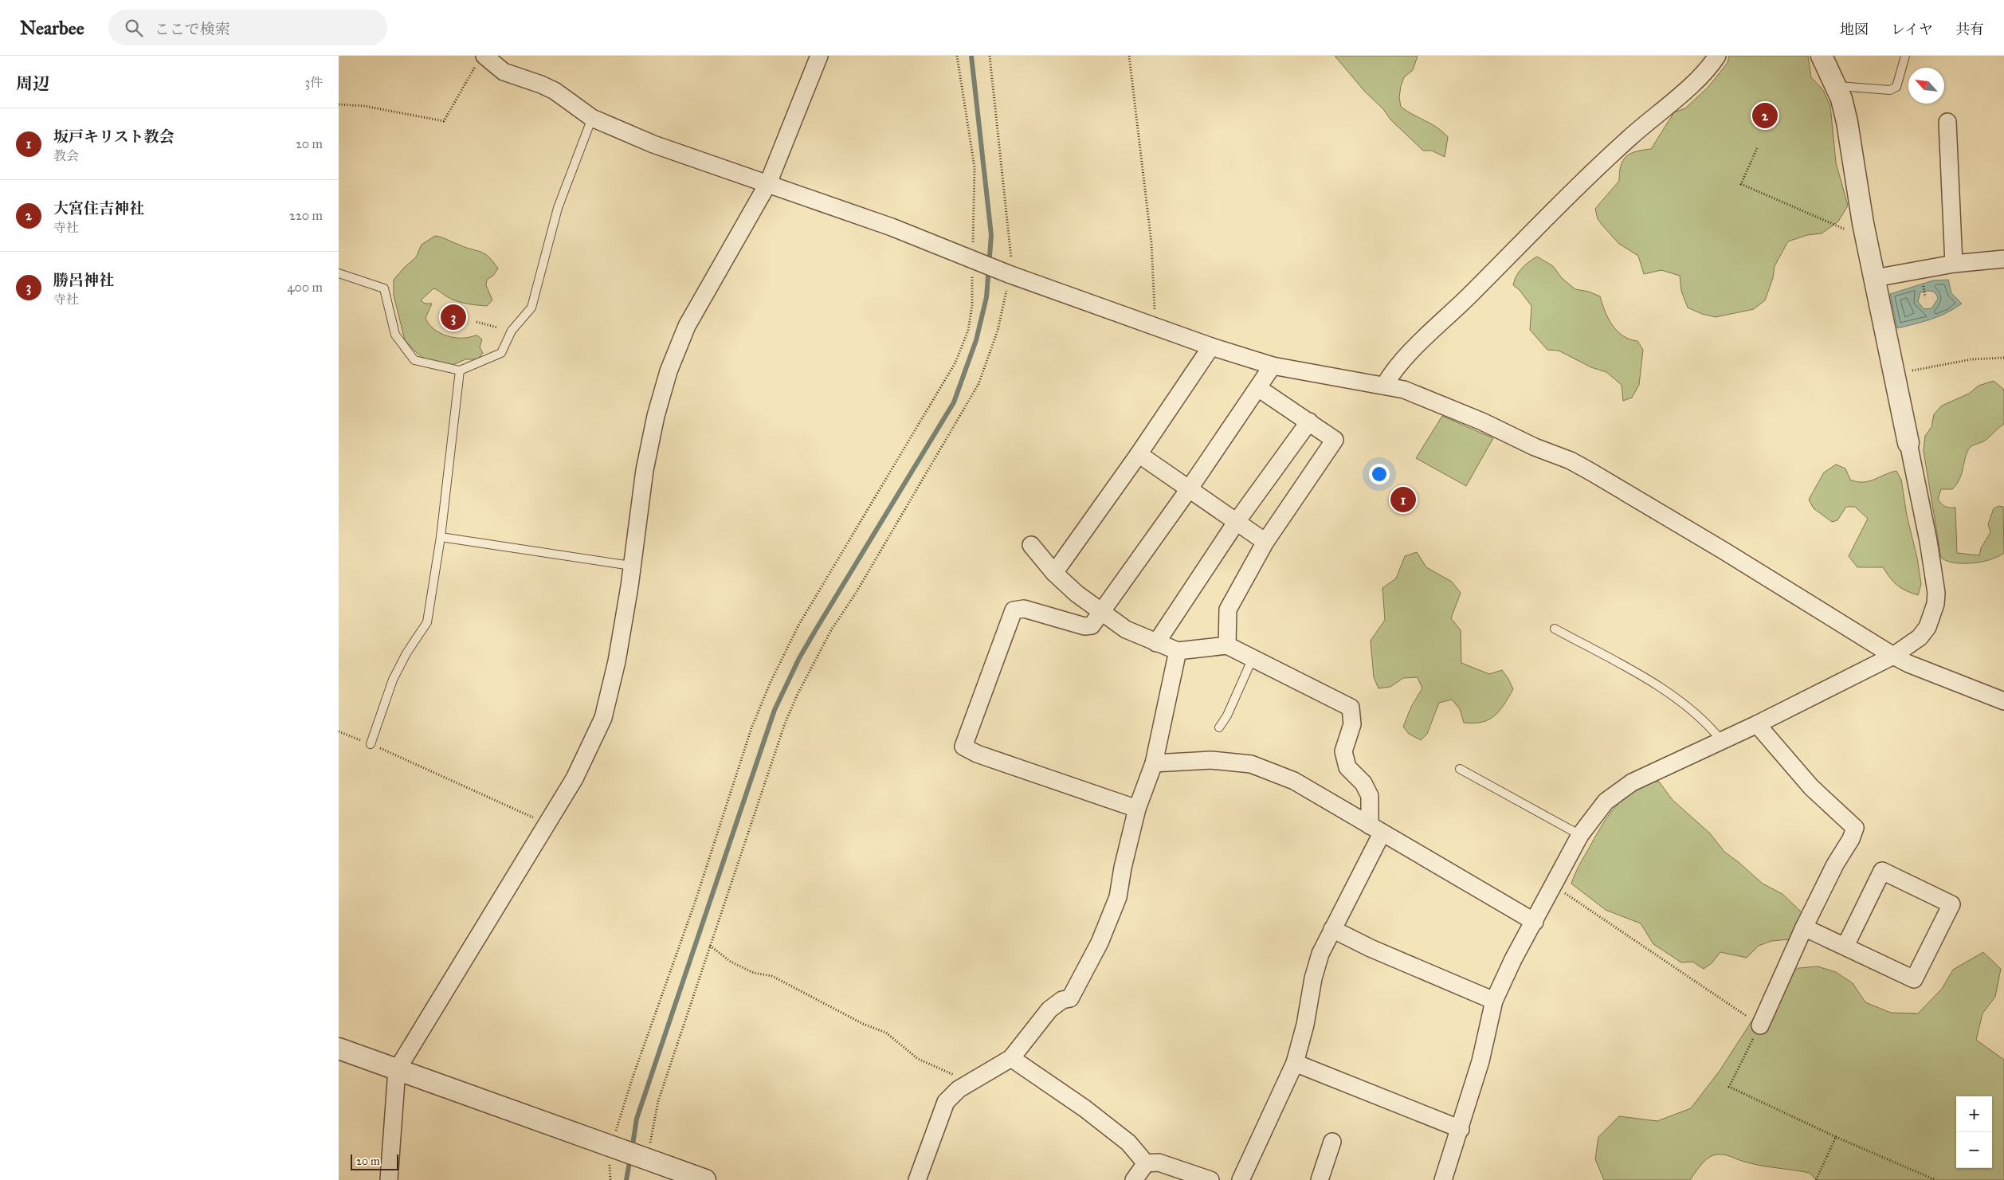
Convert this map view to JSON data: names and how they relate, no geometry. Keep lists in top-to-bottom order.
{
  "scale_bar": "20 m",
  "north": "top left",
  "page": {
    "header": "Nearbee",
    "search": "ここで検索",
    "nav": ["地図", "レイヤ", "共有"],
    "heading": ["周辺", "3件"],
    "pins": ["2", "3", "1"],
    "list": [
      {
        "mark": "1",
        "name": "坂戸キリスト教会",
        "note": "教会",
        "value": "20 m"
      },
      {
        "mark": "2",
        "name": "大宮住吉神社",
        "note": "寺社",
        "value": "220 m"
      },
      {
        "mark": "3",
        "name": "勝呂神社",
        "note": "寺社",
        "value": "400 m"
      }
    ],
    "map_buttons": ["+", "−"],
    "scale": "20 m"
  }
}
